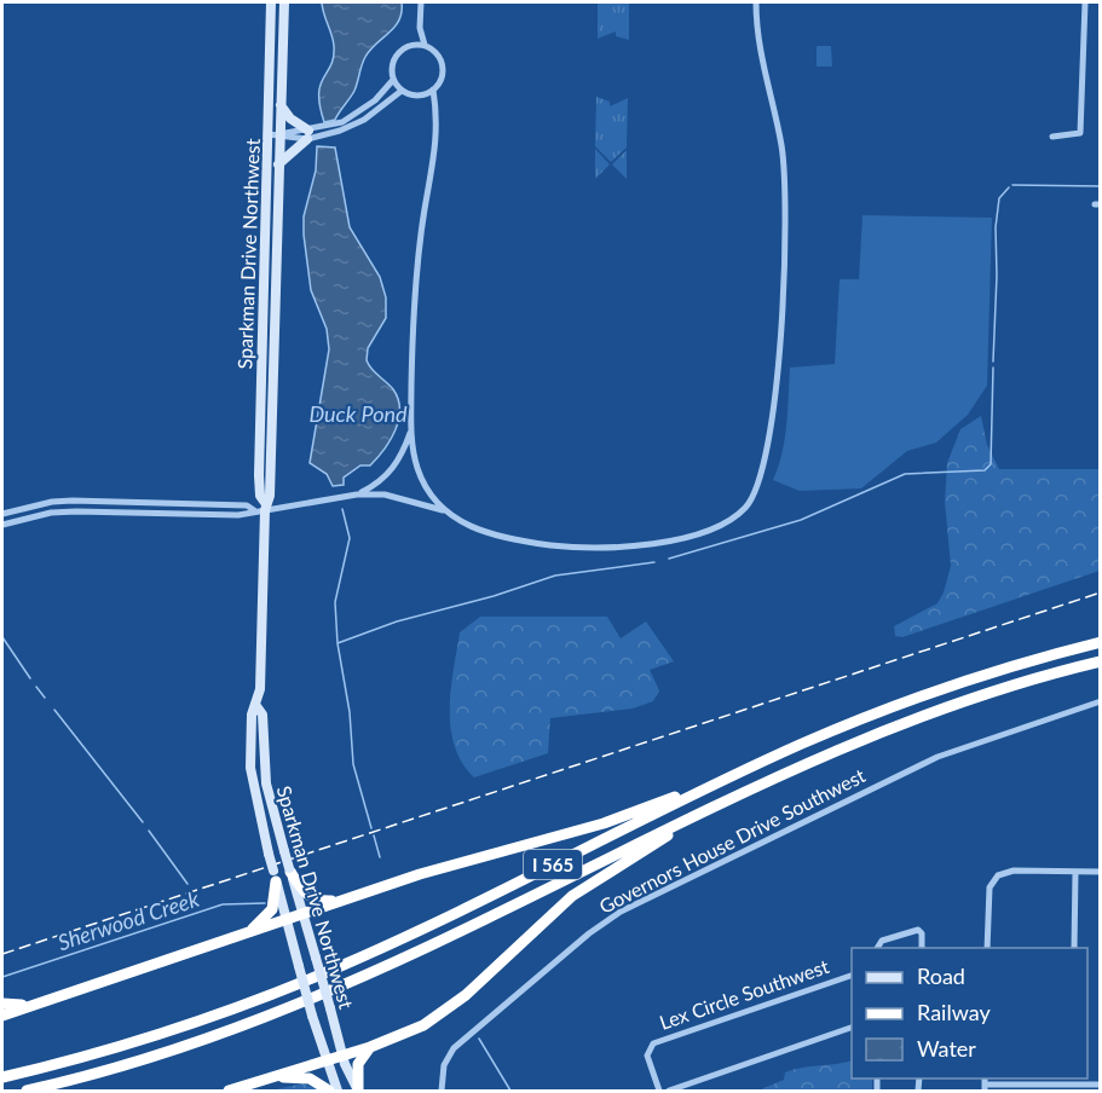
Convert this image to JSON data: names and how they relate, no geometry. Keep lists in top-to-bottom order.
{
  "streets": {
    "highway": ["I 565"],
    "main road": ["Sparkman Drive Northwest"],
    "street": ["Governors House Drive Southwest", "Lex Circle Southwest"]
  },
  "water": ["Duck Pond", "Sherwood Creek"],
  "legend": ["Road", "Railway", "Water"]
}
